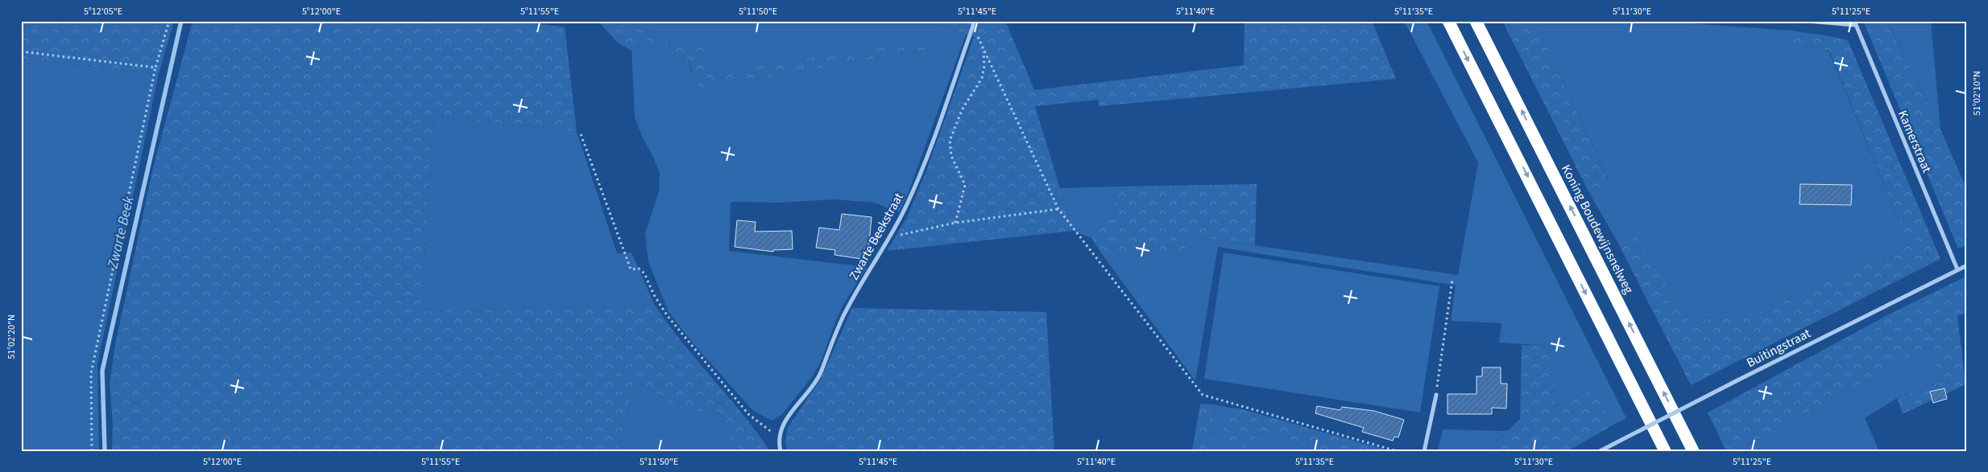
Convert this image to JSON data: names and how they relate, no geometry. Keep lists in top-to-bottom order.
{
  "streets": {
    "highway": ["Koning Boudewijnsnelweg"],
    "street": ["Kamerstraat", "Zwarte Beekstraat", "Buitingstraat"]
  },
  "crossings": [
    ["Kamerstraat", "Buitingstraat"]
  ],
  "water": ["Zwarte Beek"],
  "coordinates": [
    "5°12'05\"E",
    "5°12'00\"E",
    "5°11'55\"E",
    "5°11'50\"E",
    "5°11'45\"E",
    "5°11'40\"E",
    "5°11'35\"E",
    "5°11'30\"E",
    "5°11'25\"E",
    "51°02'10\"N",
    "51°02'20\"N"
  ]
}
